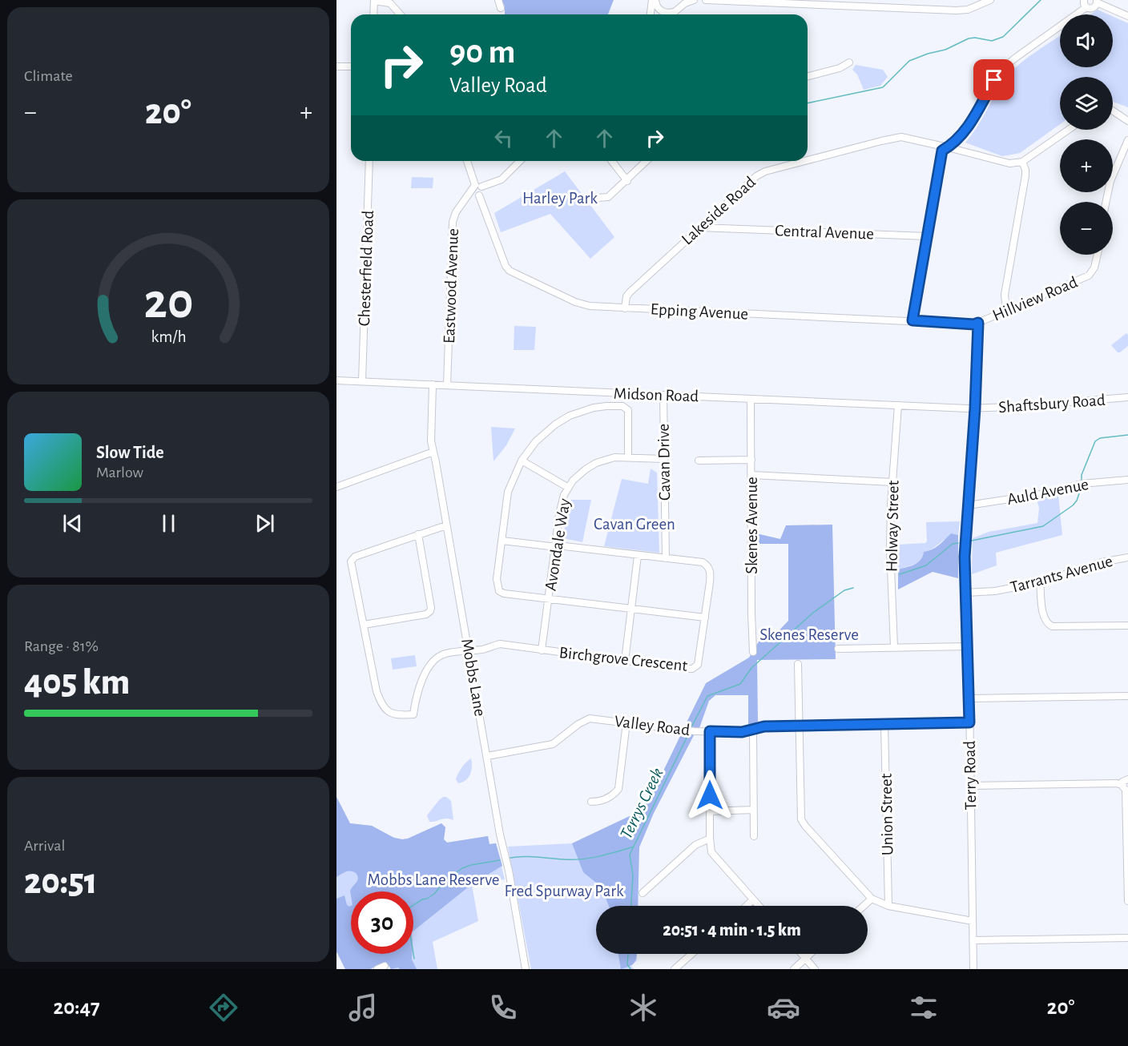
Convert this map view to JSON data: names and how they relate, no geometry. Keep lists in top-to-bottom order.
{
  "streets": {
    "street": [
      "Lakeside Road",
      "Central Avenue",
      "Chesterfield Road",
      "Eastwood Avenue",
      "Hillview Road",
      "Epping Avenue",
      "Midson Road",
      "Shaftsbury Road",
      "Cavan Drive",
      "Auld Avenue",
      "Skenes Avenue",
      "Holway Street",
      "Avondale Way",
      "Tarrants Avenue",
      "Birchgrove Crescent",
      "Mobbs Lane",
      "Valley Road",
      "Terry Road",
      "Union Street"
    ]
  },
  "crossings": [
    ["Lakeside Road", "Central Avenue"],
    ["Lakeside Road", "Epping Avenue"],
    ["Chesterfield Road", "Midson Road"],
    ["Eastwood Avenue", "Epping Avenue"],
    ["Eastwood Avenue", "Midson Road"],
    ["Hillview Road", "Epping Avenue"],
    ["Hillview Road", "Terry Road"],
    ["Epping Avenue", "Terry Road"],
    ["Midson Road", "Shaftsbury Road"],
    ["Midson Road", "Cavan Drive"],
    ["Midson Road", "Skenes Avenue"],
    ["Midson Road", "Holway Street"],
    ["Midson Road", "Mobbs Lane"],
    ["Midson Road", "Terry Road"],
    ["Shaftsbury Road", "Terry Road"],
    ["Cavan Drive", "Avondale Way"],
    ["Cavan Drive", "Birchgrove Crescent"],
    ["Auld Avenue", "Terry Road"],
    ["Avondale Way", "Birchgrove Crescent"],
    ["Tarrants Avenue", "Terry Road"],
    ["Birchgrove Crescent", "Mobbs Lane"],
    ["Mobbs Lane", "Valley Road"],
    ["Valley Road", "Terry Road"],
    ["Valley Road", "Union Street"]
  ],
  "water": ["Terrys Creek"],
  "parks": [
    "Harley Park",
    "Cavan Green",
    "Skenes Reserve",
    "Mobbs Lane Reserve",
    "Fred Spurway Park"
  ],
  "page": {
    "tile": [
      "Climate",
      ["Range · 81%", "405 km"],
      ["Arrival", "20:51"]
    ],
    "map_buttons": ["+", "−"],
    "turn": ["90 m", "Valley Road"],
    "heat": ["−", "20°", "+"],
    "song": ["Slow Tide", "Marlow"],
    "limit": "30",
    "trip": "20:51 · 4 min · 1.5 km",
    "tabs": ["20:47", "20°"],
    "gauge": ["20", "km/h"]
  }
}
